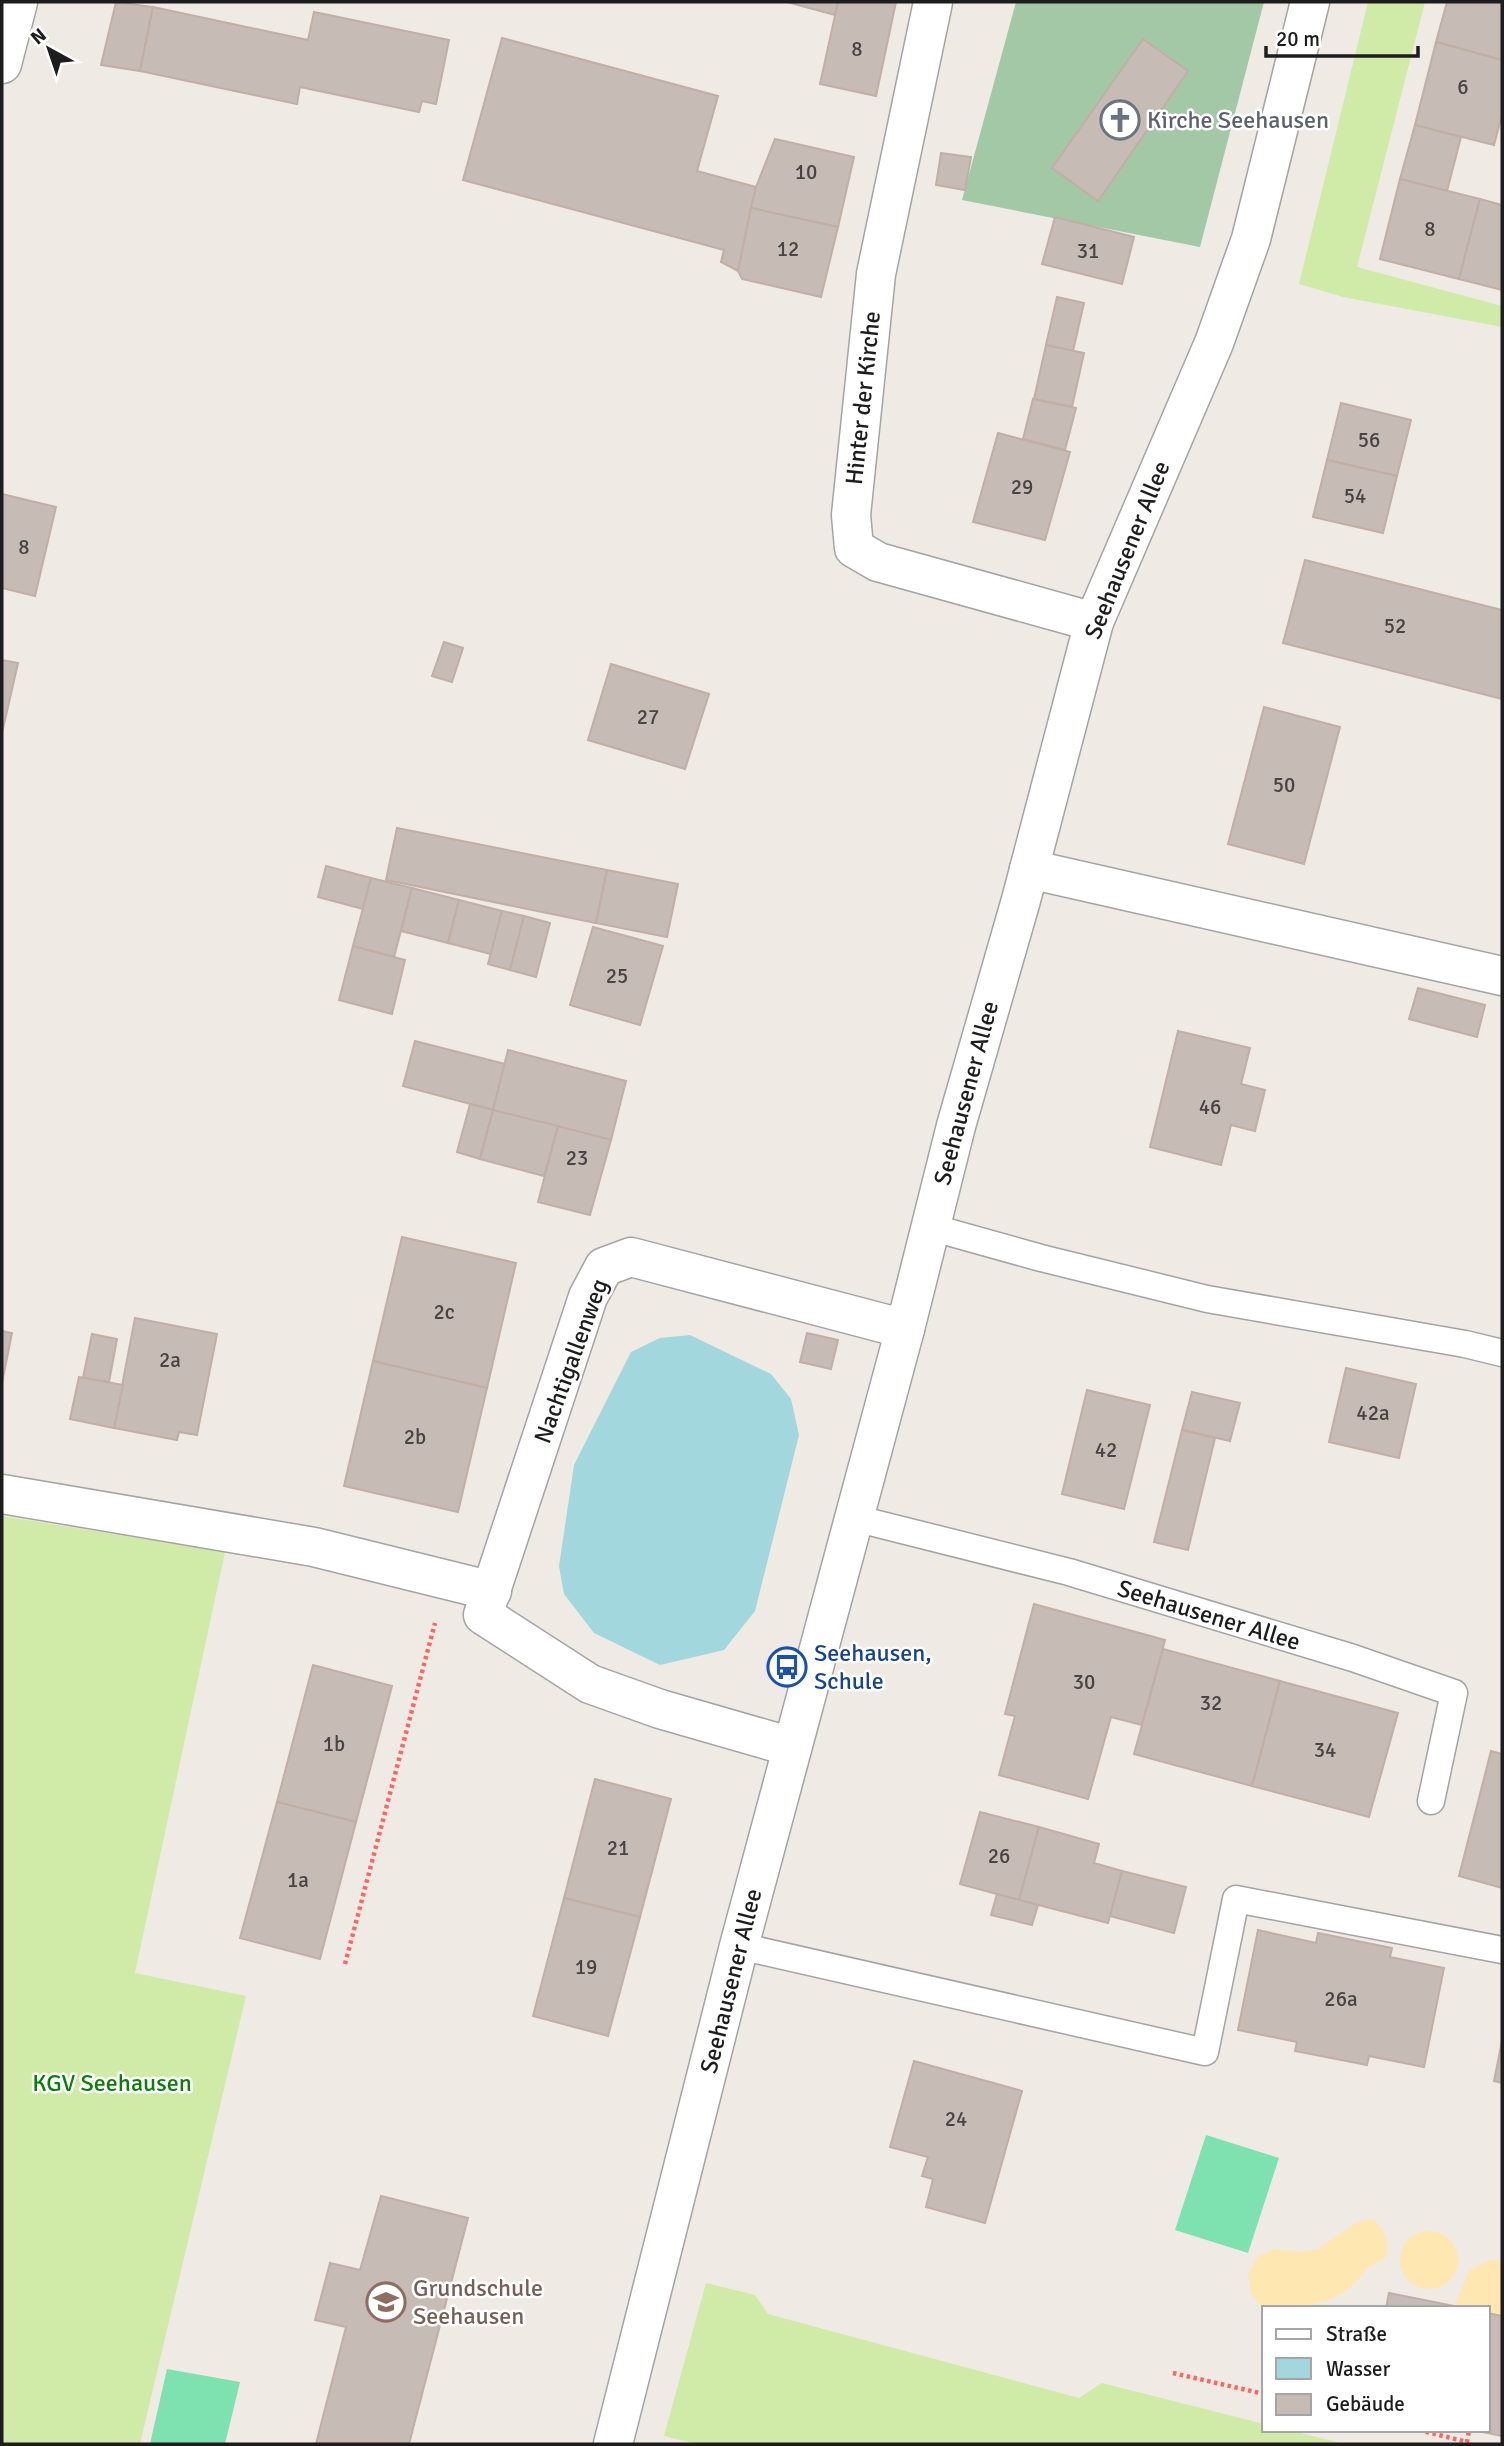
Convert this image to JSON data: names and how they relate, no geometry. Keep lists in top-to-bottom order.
{
  "streets": {
    "street": ["Hinter der Kirche", "Seehausener Allee", "Nachtigallenweg"]
  },
  "crossings": [
    ["Hinter der Kirche", "Seehausener Allee"],
    ["Seehausener Allee", "Nachtigallenweg"]
  ],
  "parks": ["KGV Seehausen"],
  "places": {
    "church": ["Kirche Seehausen"],
    "bus stop": ["Seehausen, Schule"],
    "school or university": ["Grundschule Seehausen"]
  },
  "house_numbers": [
    "8",
    "6",
    "10",
    "8",
    "12",
    "31",
    "56",
    "29",
    "54",
    "8",
    "52",
    "27",
    "50",
    "25",
    "46",
    "23",
    "2c",
    "2a",
    "42a",
    "2b",
    "42",
    "30",
    "32",
    "1b",
    "34",
    "21",
    "26",
    "1a",
    "19",
    "26a",
    "24"
  ],
  "legend": ["Straße", "Wasser", "Gebäude"],
  "scale_bar": "20 m",
  "north": "top left"
}
